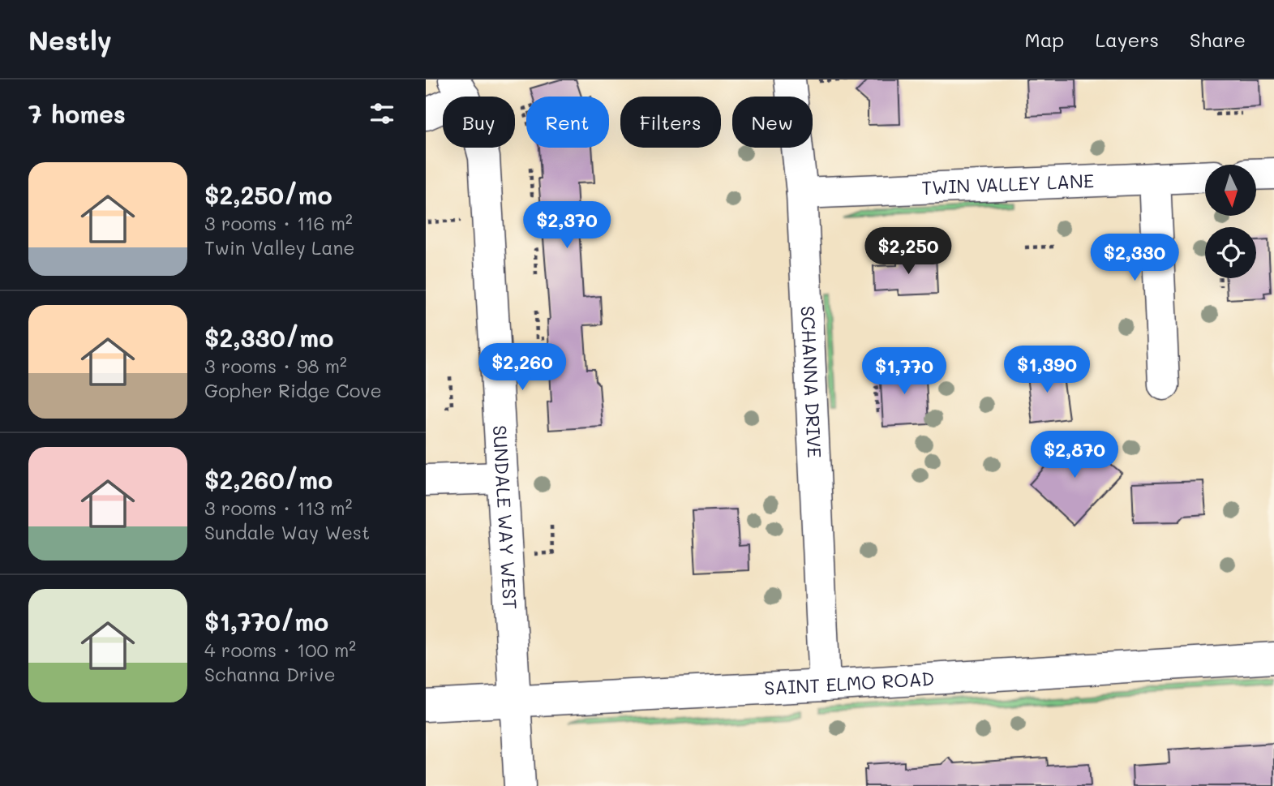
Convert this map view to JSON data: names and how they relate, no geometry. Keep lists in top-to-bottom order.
{
  "streets": {
    "street": [
      "TWIN VALLEY LANE",
      "SCHANNA DRIVE",
      "SUNDALE WAY WEST",
      "SAINT ELMO ROAD"
    ]
  },
  "crossings": [
    ["TWIN VALLEY LANE", "SCHANNA DRIVE"],
    ["SCHANNA DRIVE", "SAINT ELMO ROAD"],
    ["SUNDALE WAY WEST", "SAINT ELMO ROAD"]
  ],
  "north": "bottom",
  "page": {
    "header": "Nestly",
    "nav": ["Map", "Layers", "Share"],
    "heading": "7 homes",
    "chip": [
      "Buy",
      "Rent",
      "Filters",
      "New"
    ],
    "list": [
      {
        "name": "$2,250/mo",
        "note": "3 rooms · 116 m² · Twin Valley Lane"
      },
      {
        "name": "$2,330/mo",
        "note": "3 rooms · 98 m² · Gopher Ridge Cove"
      },
      {
        "name": "$2,260/mo",
        "note": "3 rooms · 113 m² · Sundale Way West"
      },
      {
        "name": "$1,770/mo",
        "note": "4 rooms · 100 m² · Schanna Drive"
      }
    ],
    "price": [
      "$2,370",
      "$2,250",
      "$2,330",
      "$2,260",
      "$1,390",
      "$1,770",
      "$2,870"
    ]
  }
}
